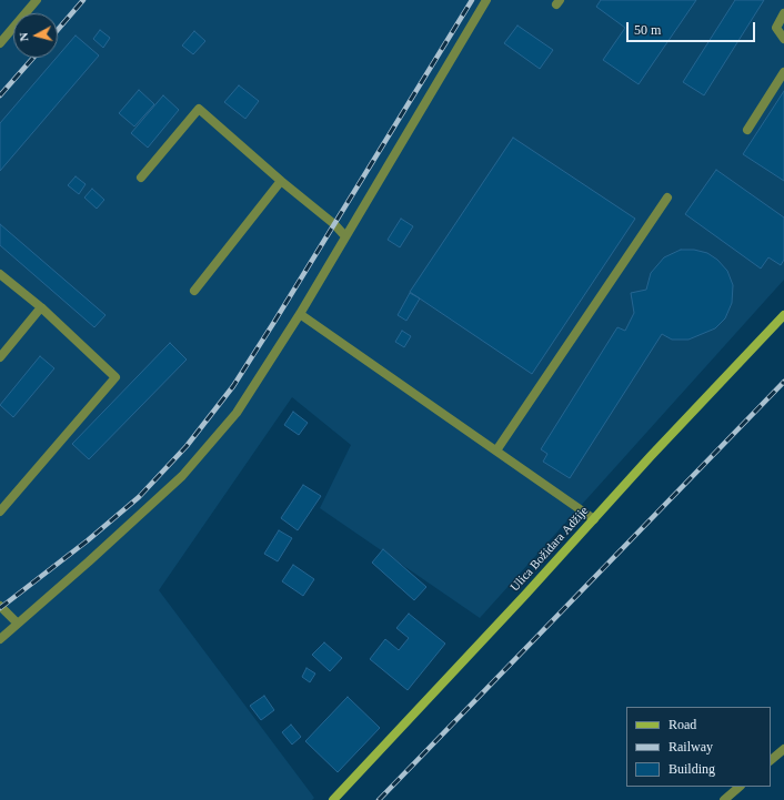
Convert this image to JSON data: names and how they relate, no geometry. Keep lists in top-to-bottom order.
{
  "streets": {
    "main road": ["Ulica Božidara Adžije"]
  },
  "legend": ["Road", "Railway", "Building"],
  "scale_bar": "50 m",
  "north": "left"
}
